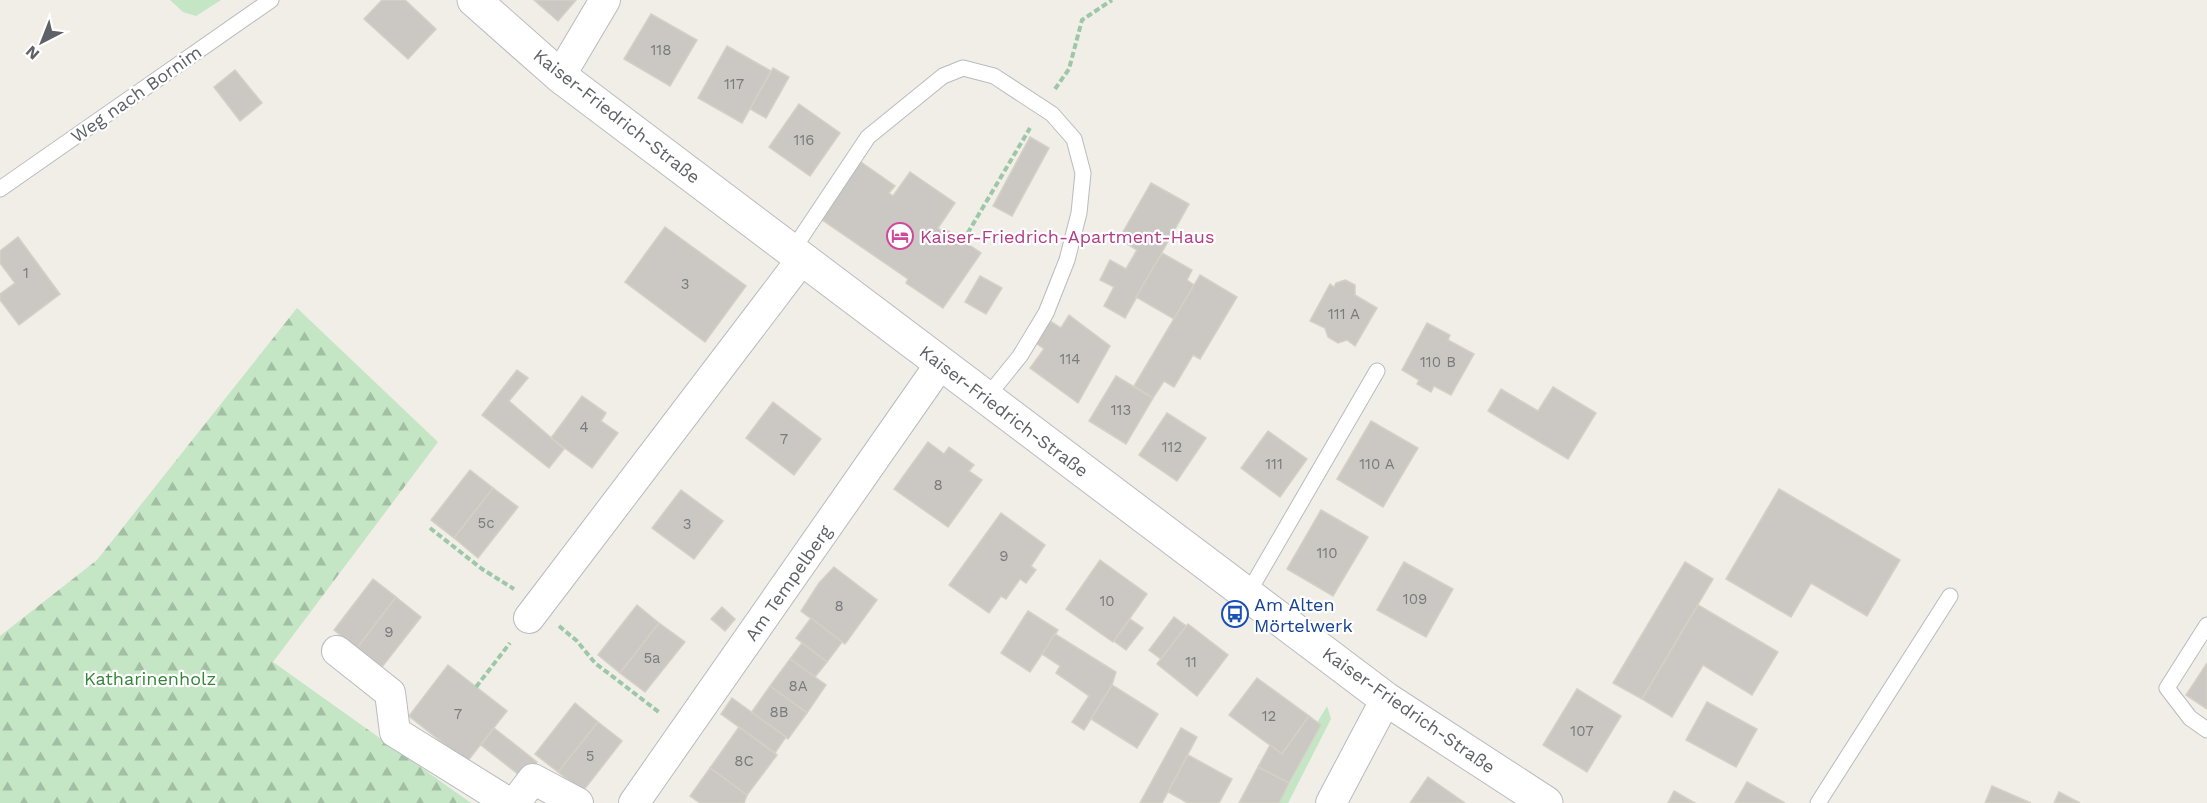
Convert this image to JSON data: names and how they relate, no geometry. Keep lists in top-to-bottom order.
{
  "streets": {
    "street": ["Kaiser-Friedrich-Straße", "Am Tempelberg"],
    "lane": ["Weg nach Bornim"]
  },
  "crossings": [
    ["Kaiser-Friedrich-Straße", "Am Tempelberg"]
  ],
  "parks": ["Katharinenholz"],
  "places": {
    "hotel": ["Kaiser-Friedrich-Apartment-Haus"],
    "bus stop": ["Am Alten Mörtelwerk"]
  },
  "house_numbers": [
    "118",
    "117",
    "116",
    "1",
    "3",
    "111 A",
    "114",
    "110 B",
    "113",
    "4",
    "7",
    "112",
    "111",
    "110 A",
    "8",
    "5c",
    "3",
    "110",
    "9",
    "109",
    "10",
    "8",
    "9",
    "5a",
    "11",
    "8A",
    "8B",
    "7",
    "12",
    "107",
    "5",
    "8C"
  ],
  "north": "bottom left"
}
